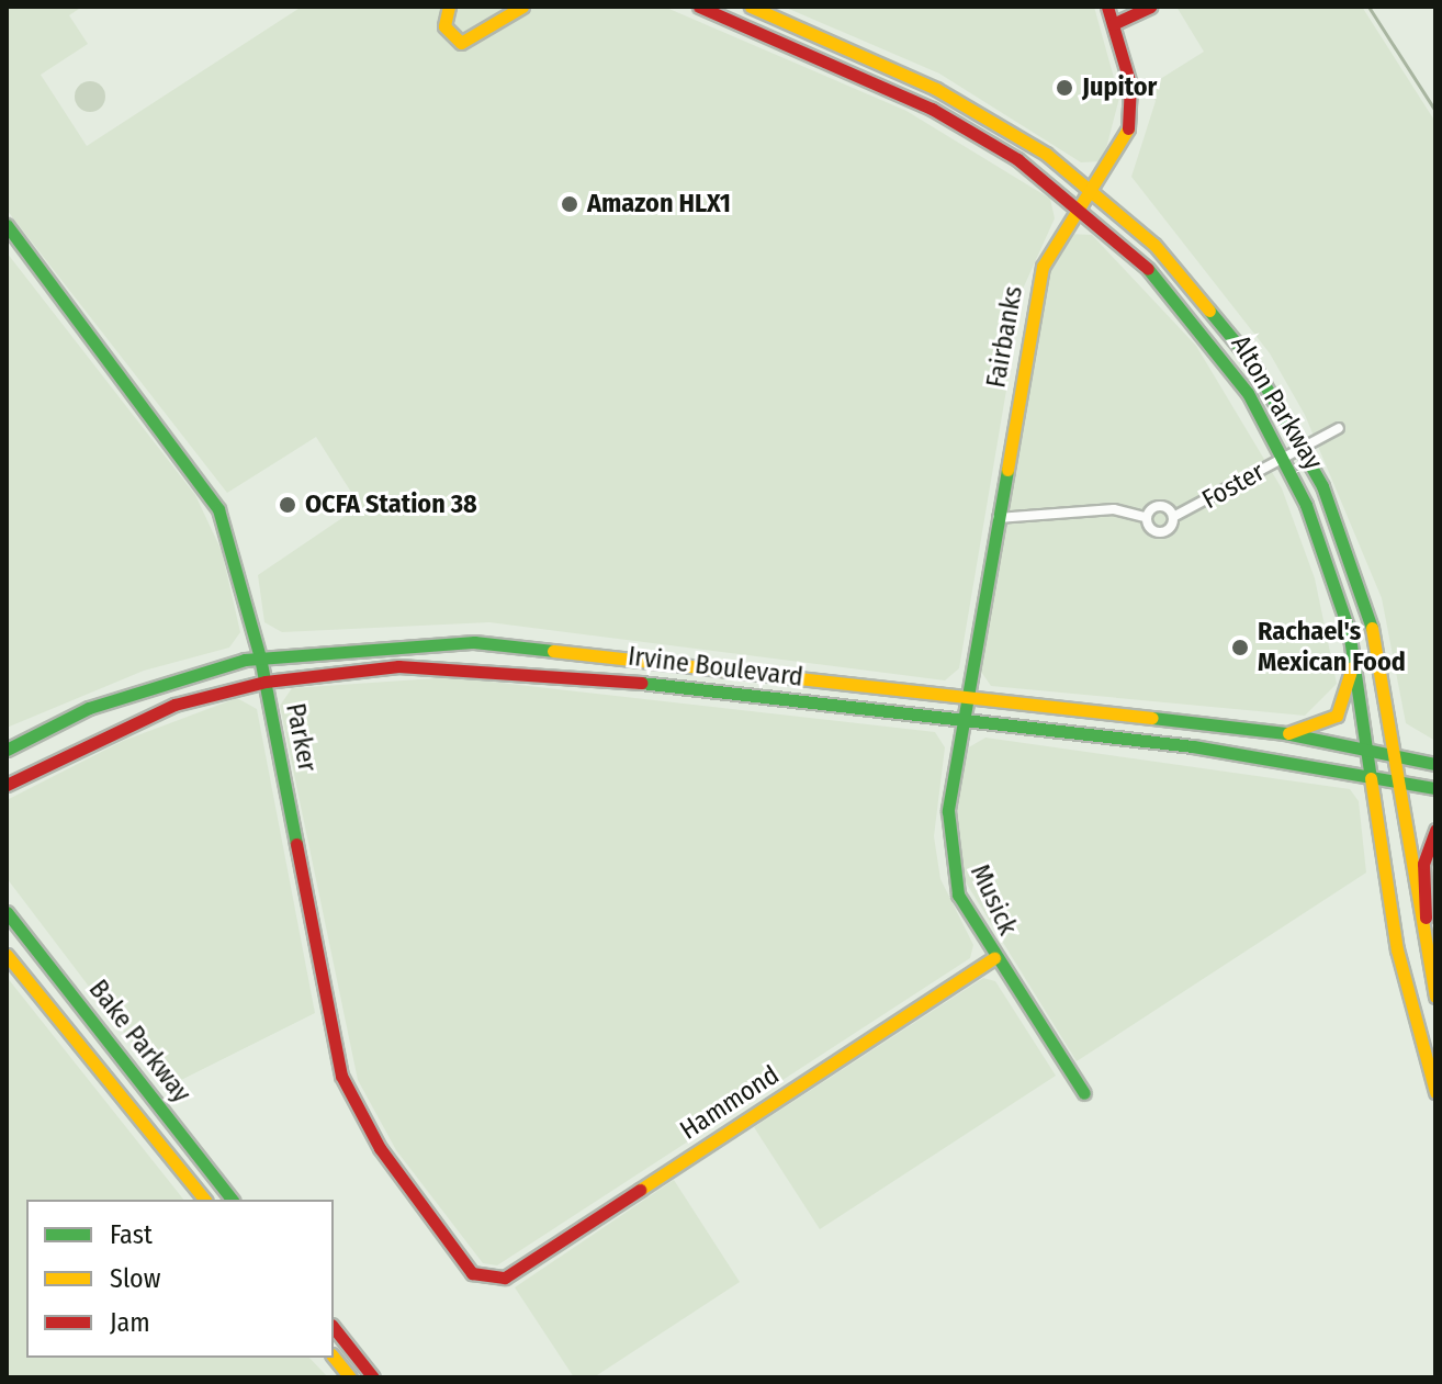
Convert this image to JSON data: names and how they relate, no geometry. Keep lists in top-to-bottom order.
{
  "streets": {
    "main road": [
      "Fairbanks",
      "Alton Parkway",
      "Irvine Boulevard",
      "Parker",
      "Musick",
      "Bake Parkway",
      "Hammond"
    ],
    "street": ["Foster"]
  },
  "crossings": [
    ["Fairbanks", "Alton Parkway"],
    ["Fairbanks", "Irvine Boulevard"],
    ["Fairbanks", "Musick"],
    ["Alton Parkway", "Foster"],
    ["Alton Parkway", "Irvine Boulevard"],
    ["Irvine Boulevard", "Parker"],
    ["Irvine Boulevard", "Musick"],
    ["Parker", "Hammond"],
    ["Musick", "Hammond"]
  ],
  "places": [
    "Jupitor",
    "Amazon HLX1",
    "OCFA Station 38",
    "Rachael's Mexican Food"
  ],
  "legend": ["Fast", "Slow", "Jam"]
}
